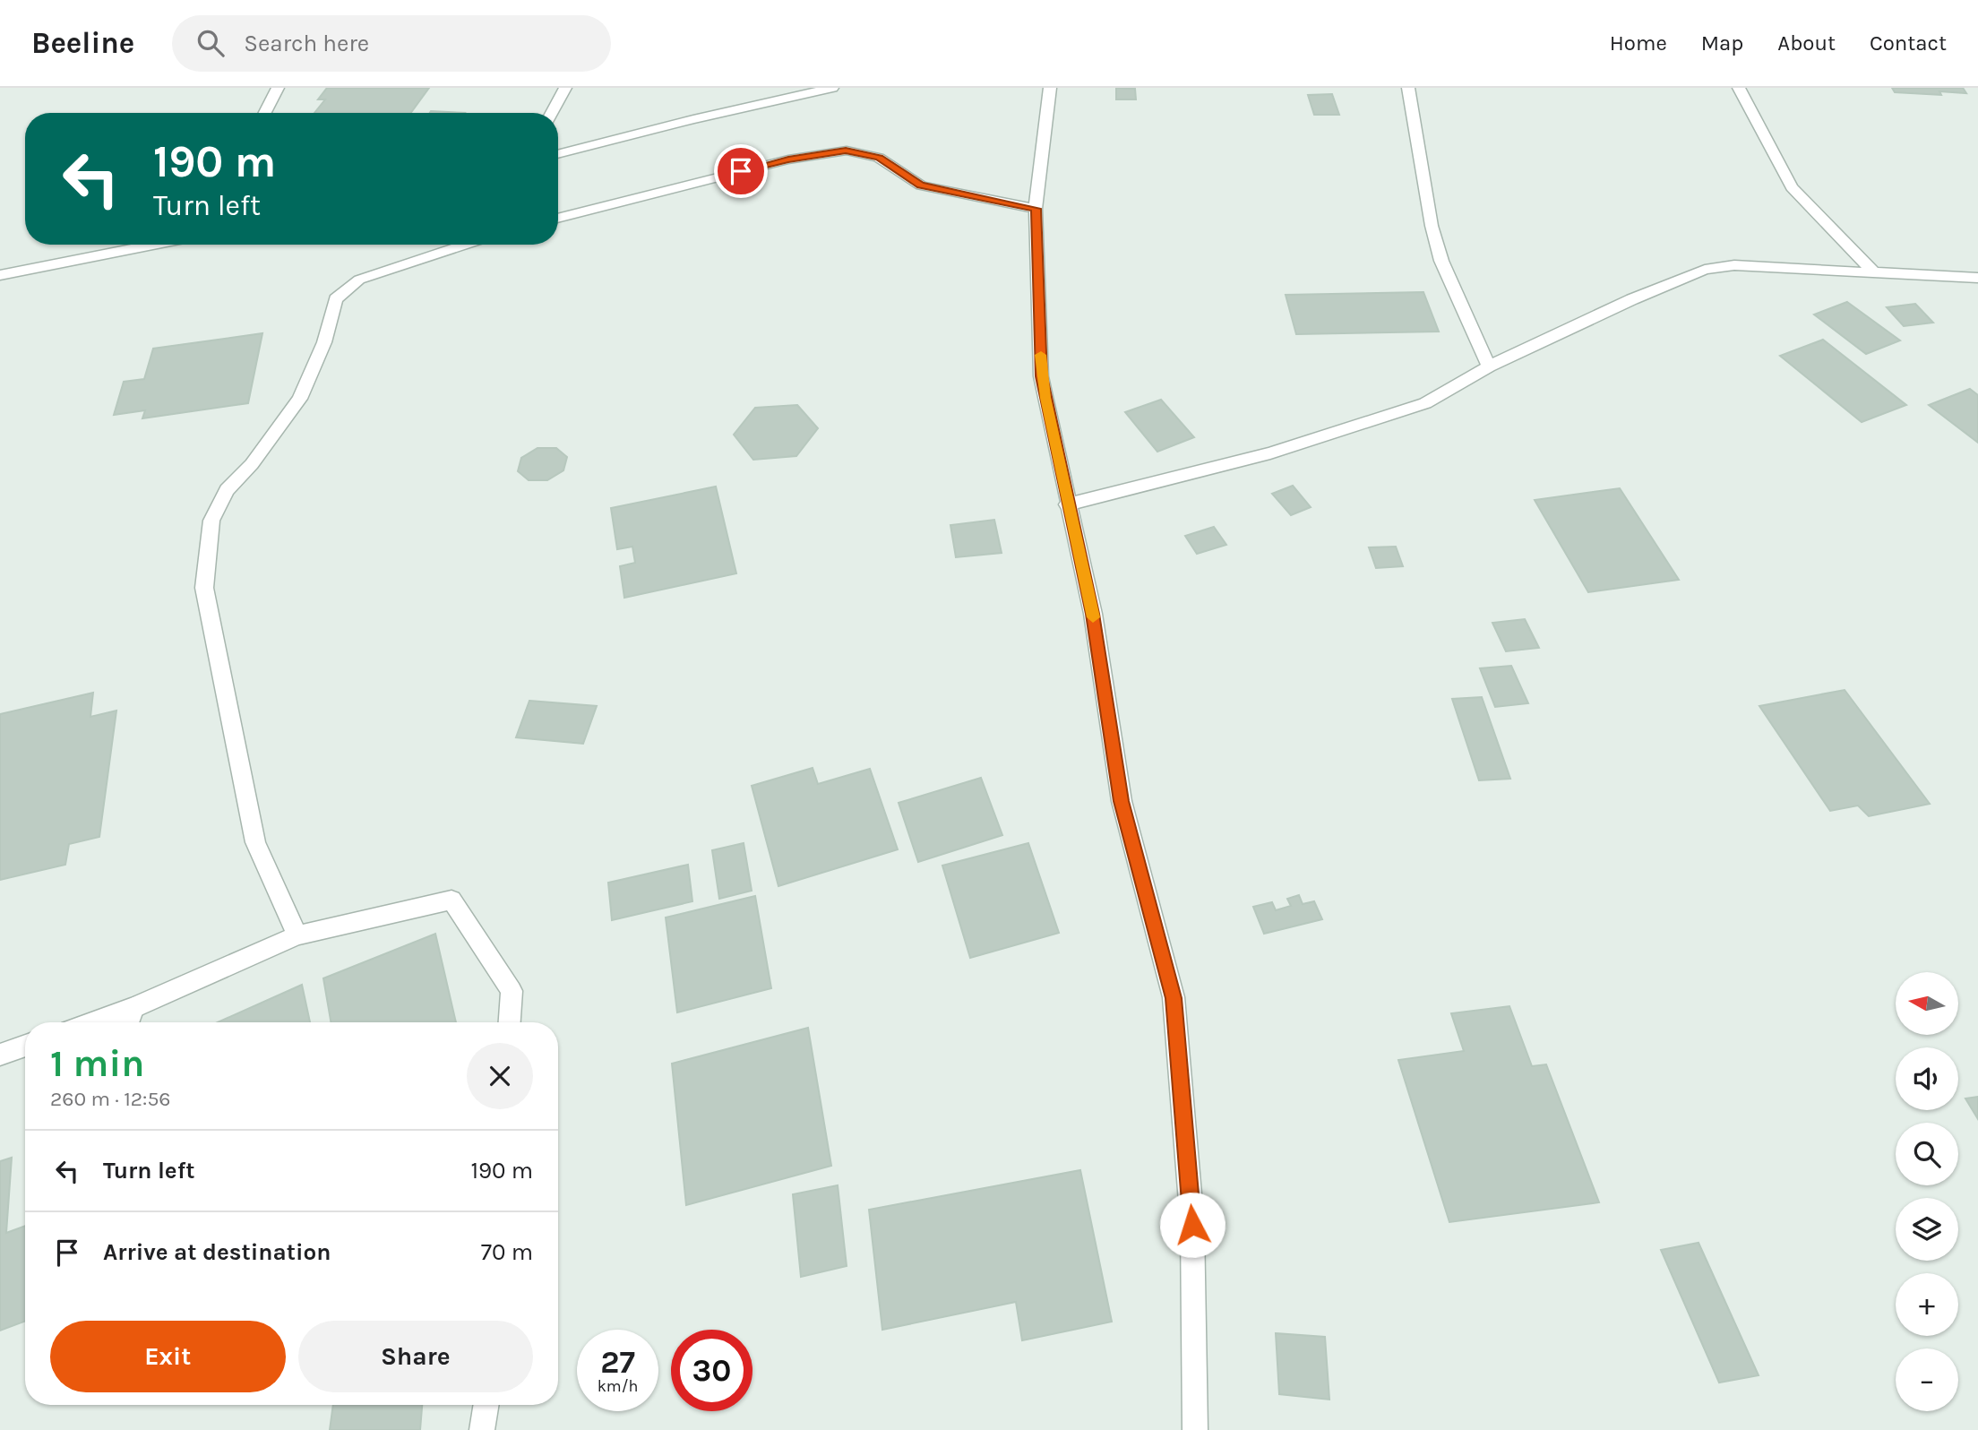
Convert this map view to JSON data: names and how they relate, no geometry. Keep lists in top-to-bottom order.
{
  "north": "left",
  "page": {
    "header": "Beeline",
    "search": "Search here",
    "nav": [
      "Home",
      "Map",
      "About",
      "Contact"
    ],
    "turn": ["190 m", "Turn left"],
    "map_buttons": ["+", "−"],
    "heading": ["1 min", "260 m · 12:56"],
    "list": [
      {
        "name": "Turn left",
        "value": "190 m"
      },
      {
        "name": "Arrive at destination",
        "value": "70 m"
      }
    ],
    "buttons": ["Exit", "Share"],
    "speed": "27 km/h",
    "limit": "30"
  }
}
